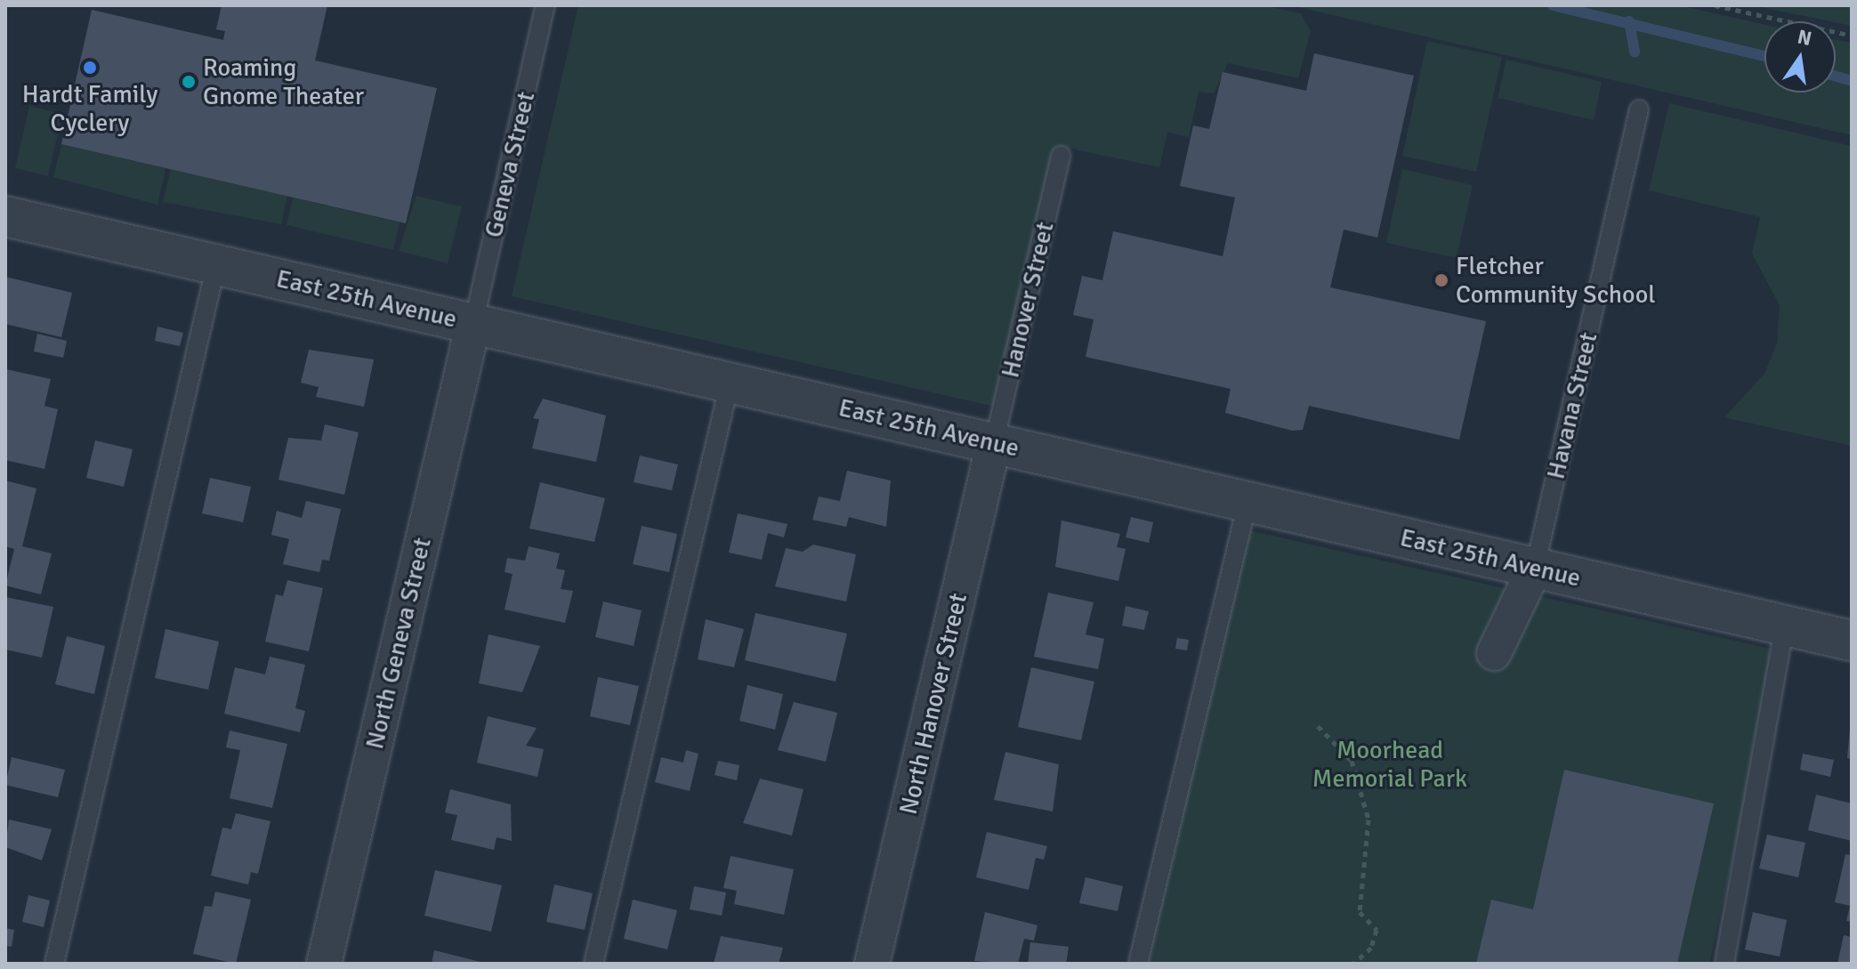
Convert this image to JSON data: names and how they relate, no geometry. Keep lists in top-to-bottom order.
{
  "streets": {
    "street": [
      "East 25th Avenue",
      "Havana Street",
      "North Geneva Street",
      "North Hanover Street"
    ],
    "lane": ["Geneva Street", "Hanover Street"]
  },
  "crossings": [
    ["Geneva Street", "East 25th Avenue"],
    ["Geneva Street", "North Geneva Street"],
    ["East 25th Avenue", "Hanover Street"],
    ["East 25th Avenue", "Havana Street"],
    ["East 25th Avenue", "North Geneva Street"],
    ["East 25th Avenue", "North Hanover Street"],
    ["Hanover Street", "North Hanover Street"]
  ],
  "parks": ["Moorhead Memorial Park"],
  "places": ["Hardt Family Cyclery", "Roaming Gnome Theater", "Fletcher Community School"],
  "north": "top"
}
